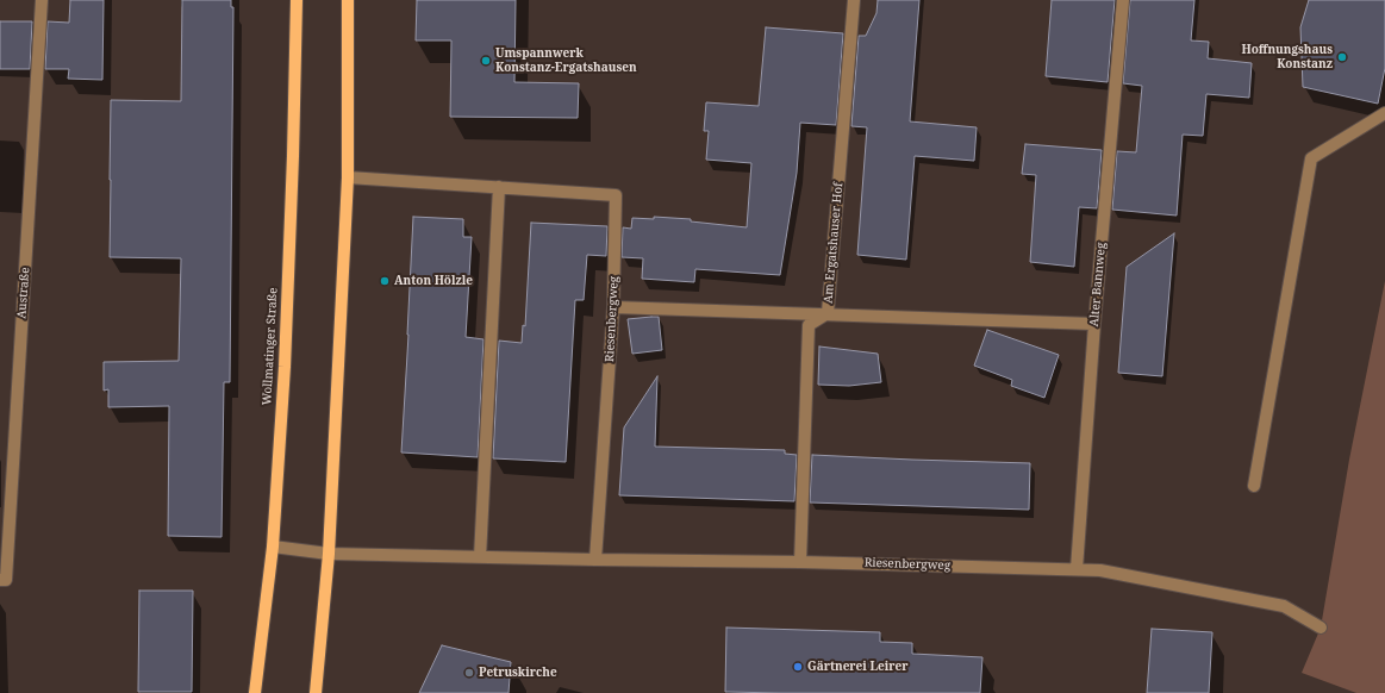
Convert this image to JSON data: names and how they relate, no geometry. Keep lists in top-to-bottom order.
{
  "streets": {
    "main road": ["Wollmatinger Straße"],
    "street": [
      "Am Ergatshauser Hof",
      "Alter Bannweg",
      "Austraße",
      "Riesenbergweg"
    ]
  },
  "crossings": [
    ["Am Ergatshauser Hof", "Riesenbergweg"],
    ["Alter Bannweg", "Riesenbergweg"],
    ["Riesenbergweg", "Wollmatinger Straße"]
  ],
  "places": [
    "Hoffnungshaus Konstanz",
    "Umspannwerk Konstanz-Ergatshausen",
    "Anton Hölzle",
    "Gärtnerei Leirer",
    "Petruskirche"
  ]
}
